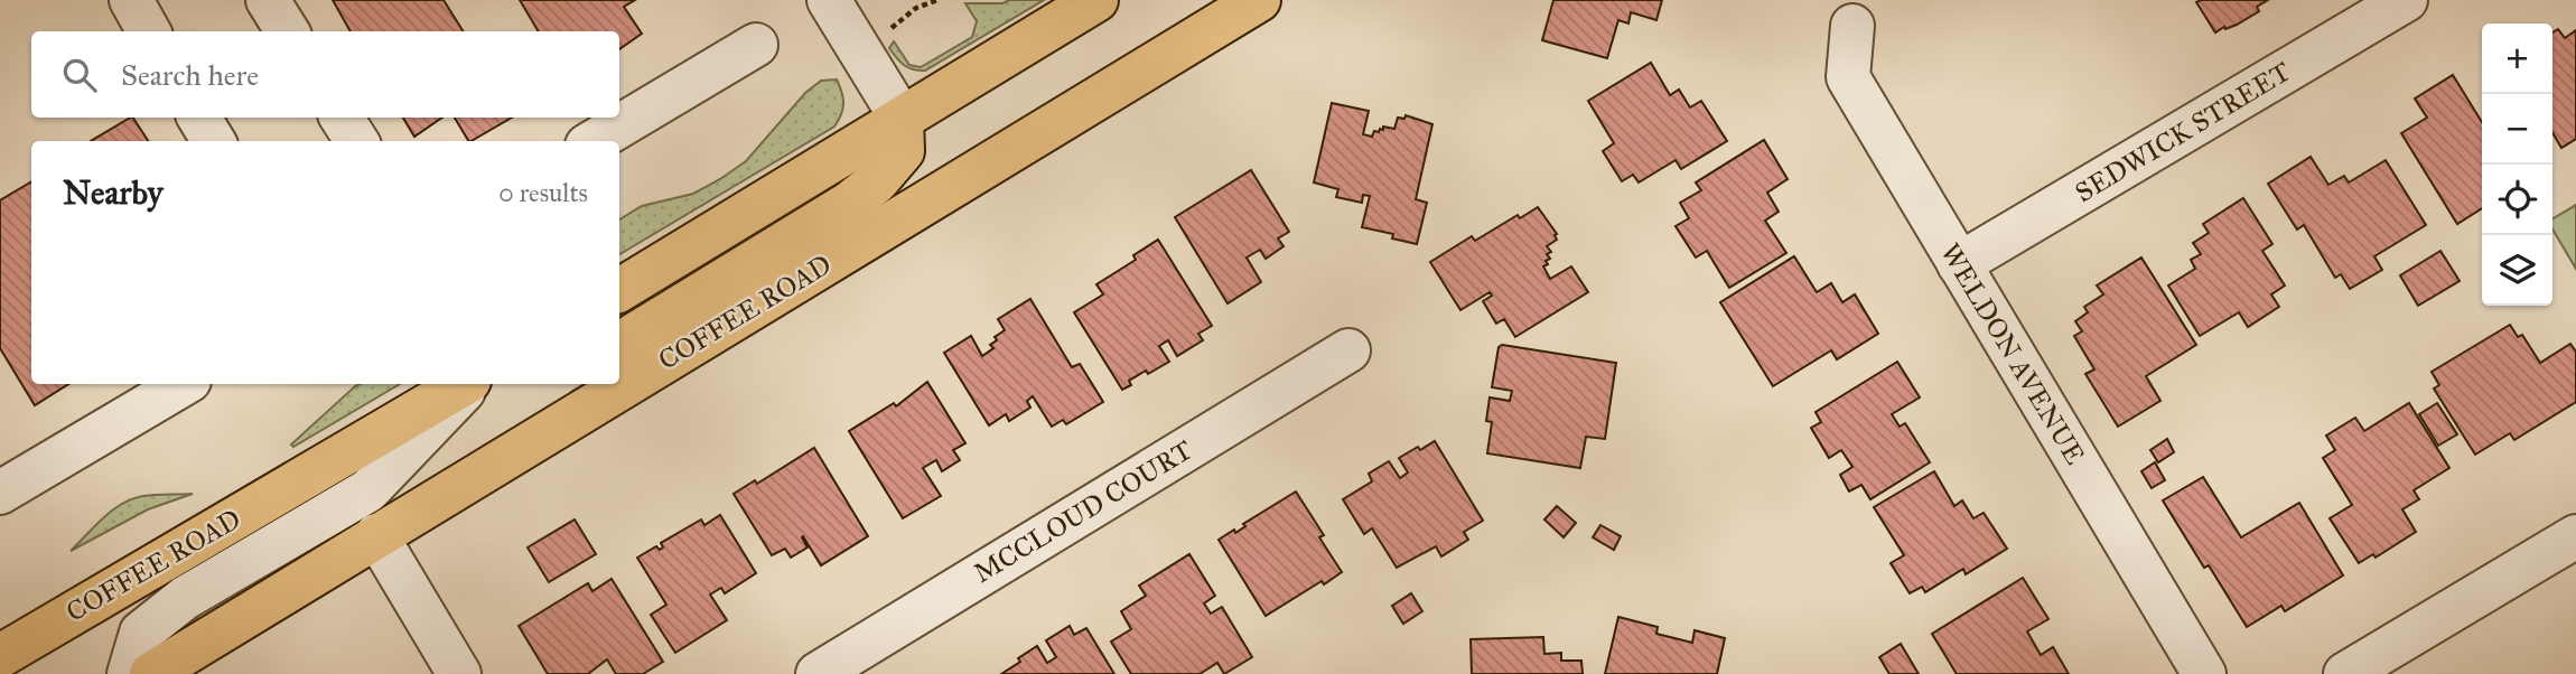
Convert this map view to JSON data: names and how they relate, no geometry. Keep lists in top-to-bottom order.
{
  "streets": {
    "main road": ["COFFEE ROAD"],
    "street": ["SEDWICK STREET", "WELDON AVENUE", "MCCLOUD COURT"]
  },
  "crossings": [
    ["SEDWICK STREET", "WELDON AVENUE"]
  ],
  "page": {
    "map_buttons": ["+", "−"],
    "search": "Search here",
    "heading": ["Nearby", "0 results"]
  }
}
